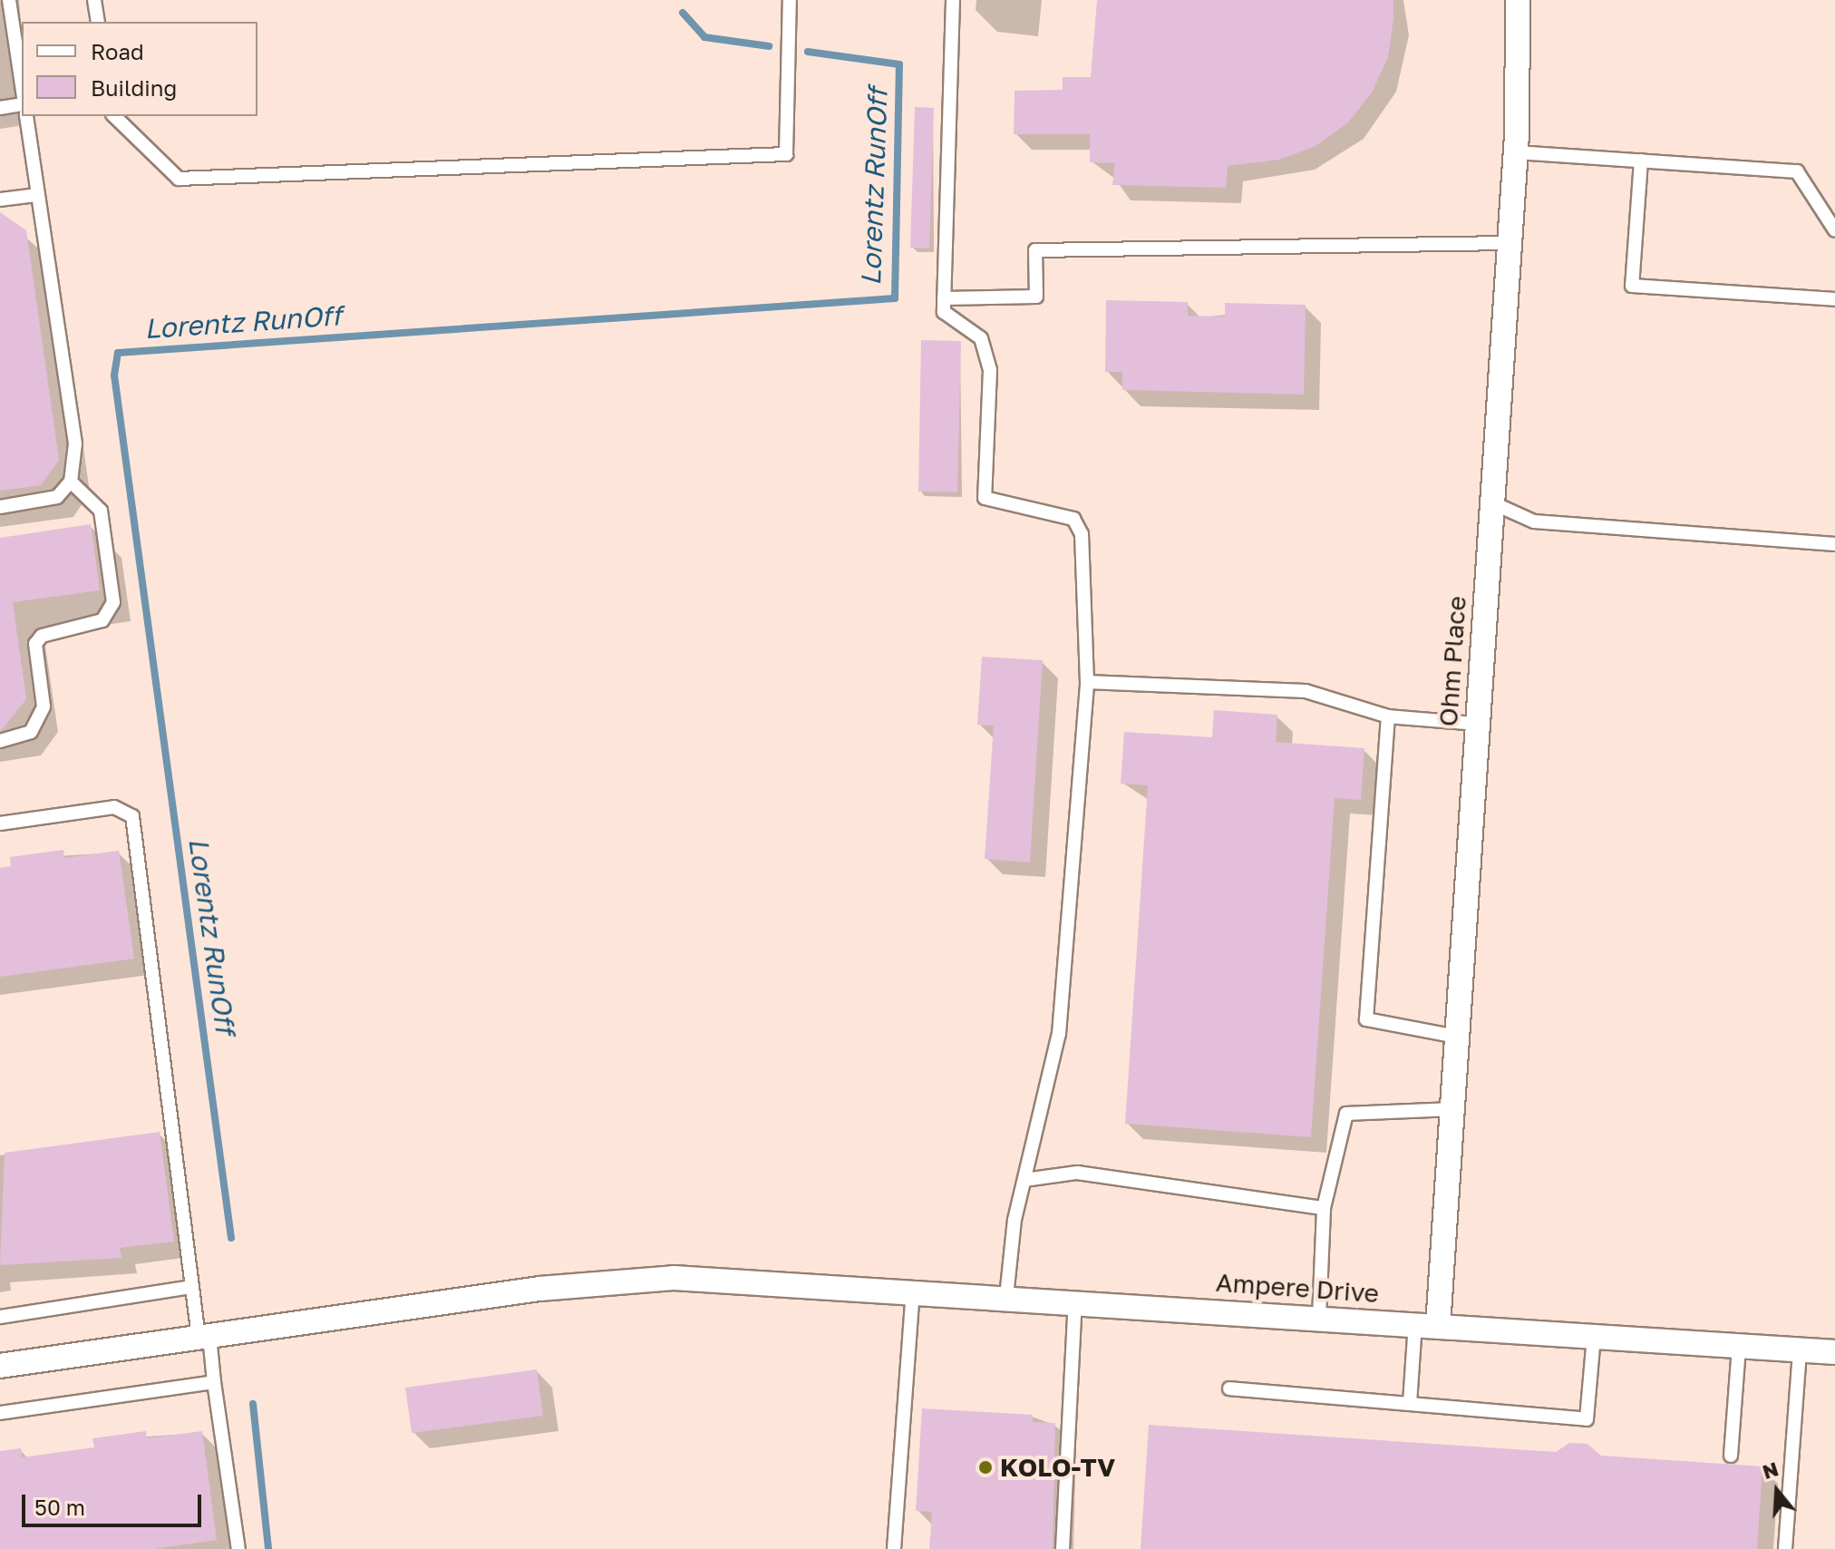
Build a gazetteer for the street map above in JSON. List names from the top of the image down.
{
  "streets": {
    "street": ["Ohm Place", "Ampere Drive"]
  },
  "crossings": [
    ["Ohm Place", "Ampere Drive"]
  ],
  "water": ["Lorentz RunOff"],
  "places": ["KOLO-TV"],
  "legend": ["Road", "Building"],
  "scale_bar": "50 m",
  "north": "top"
}
